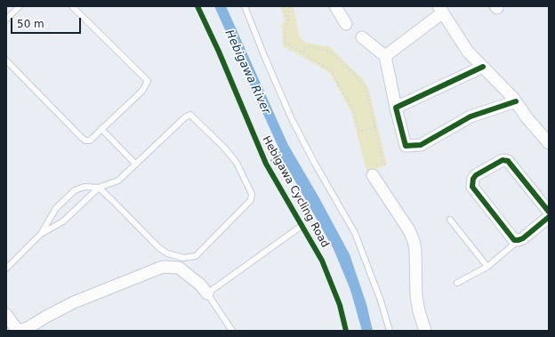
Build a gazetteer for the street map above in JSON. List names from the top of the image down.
{
  "streets": {
    "cycle path": ["Hebigawa Cycling Road"]
  },
  "water": ["Hebigawa River"],
  "scale_bar": "50 m"
}
